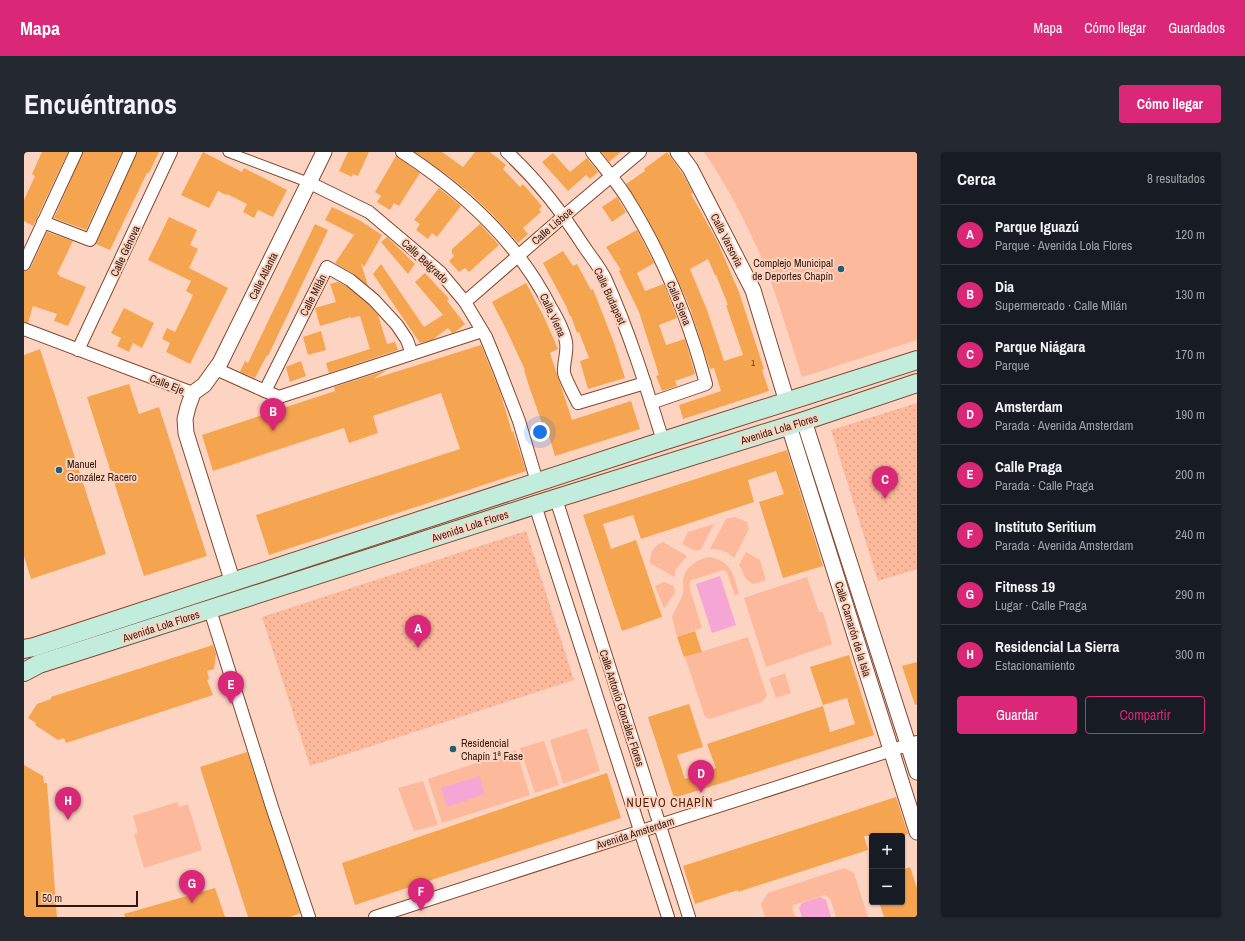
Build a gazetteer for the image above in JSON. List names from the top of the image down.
{
  "streets": {
    "main road": ["Avenida Lola Flores"],
    "street": [
      "Calle Lisboa",
      "Calle Varsovia",
      "Calle Génova",
      "Calle Belgrado",
      "Calle Atlanta",
      "Calle Milán",
      "Calle Budapest",
      "Calle Siena",
      "Calle Viena",
      "Calle Eje",
      "Calle Camarón de la Isla",
      "Calle Antonio González Flores",
      "Avenida Amsterdam"
    ]
  },
  "crossings": [
    ["Calle Lisboa", "Calle Belgrado"],
    ["Calle Lisboa", "Calle Budapest"],
    ["Calle Lisboa", "Calle Siena"],
    ["Calle Lisboa", "Calle Viena"],
    ["Calle Varsovia", "Avenida Lola Flores"],
    ["Calle Génova", "Calle Eje"],
    ["Calle Belgrado", "Calle Atlanta"],
    ["Calle Belgrado", "Avenida Lola Flores"],
    ["Calle Atlanta", "Calle Eje"],
    ["Calle Budapest", "Calle Siena"],
    ["Calle Budapest", "Calle Viena"],
    ["Calle Budapest", "Avenida Lola Flores"],
    ["Calle Eje", "Avenida Lola Flores"],
    ["Avenida Lola Flores", "Calle Camarón de la Isla"],
    ["Avenida Lola Flores", "Calle Antonio González Flores"],
    ["Calle Camarón de la Isla", "Avenida Amsterdam"],
    ["Calle Antonio González Flores", "Avenida Amsterdam"]
  ],
  "districts": ["NUEVO CHAPÍN"],
  "places": ["Complejo Municipal de Deportes Chapín", "Manuel González Racero", "Residencial Chapín 1ª Fase"],
  "house_numbers": ["1"],
  "scale_bar": "50 m",
  "page": {
    "header": "Mapa",
    "nav": ["Mapa", "Cómo llegar", "Guardados"],
    "title": "Encuéntranos",
    "buttons": [
      "Cómo llegar",
      ["Guardar", "Compartir"]
    ],
    "heading": ["Cerca", "8 resultados"],
    "list": [
      {
        "mark": "A",
        "name": "Parque Iguazú",
        "note": "Parque · Avenida Lola Flores",
        "value": "120 m"
      },
      {
        "mark": "B",
        "name": "Dia",
        "note": "Supermercado · Calle Milán",
        "value": "130 m"
      },
      {
        "mark": "C",
        "name": "Parque Niágara",
        "note": "Parque",
        "value": "170 m"
      },
      {
        "mark": "D",
        "name": "Amsterdam",
        "note": "Parada · Avenida Amsterdam",
        "value": "190 m"
      },
      {
        "mark": "E",
        "name": "Calle Praga",
        "note": "Parada · Calle Praga",
        "value": "200 m"
      },
      {
        "mark": "F",
        "name": "Instituto Seritium",
        "note": "Parada · Avenida Amsterdam",
        "value": "240 m"
      },
      {
        "mark": "G",
        "name": "Fitness 19",
        "note": "Lugar · Calle Praga",
        "value": "290 m"
      },
      {
        "mark": "H",
        "name": "Residencial La Sierra",
        "note": "Estacionamiento",
        "value": "300 m"
      }
    ],
    "pins": [
      "B",
      "C",
      "A",
      "E",
      "D",
      "H",
      "G",
      "F"
    ],
    "map_buttons": ["+", "−"],
    "scale": "50 m"
  }
}
